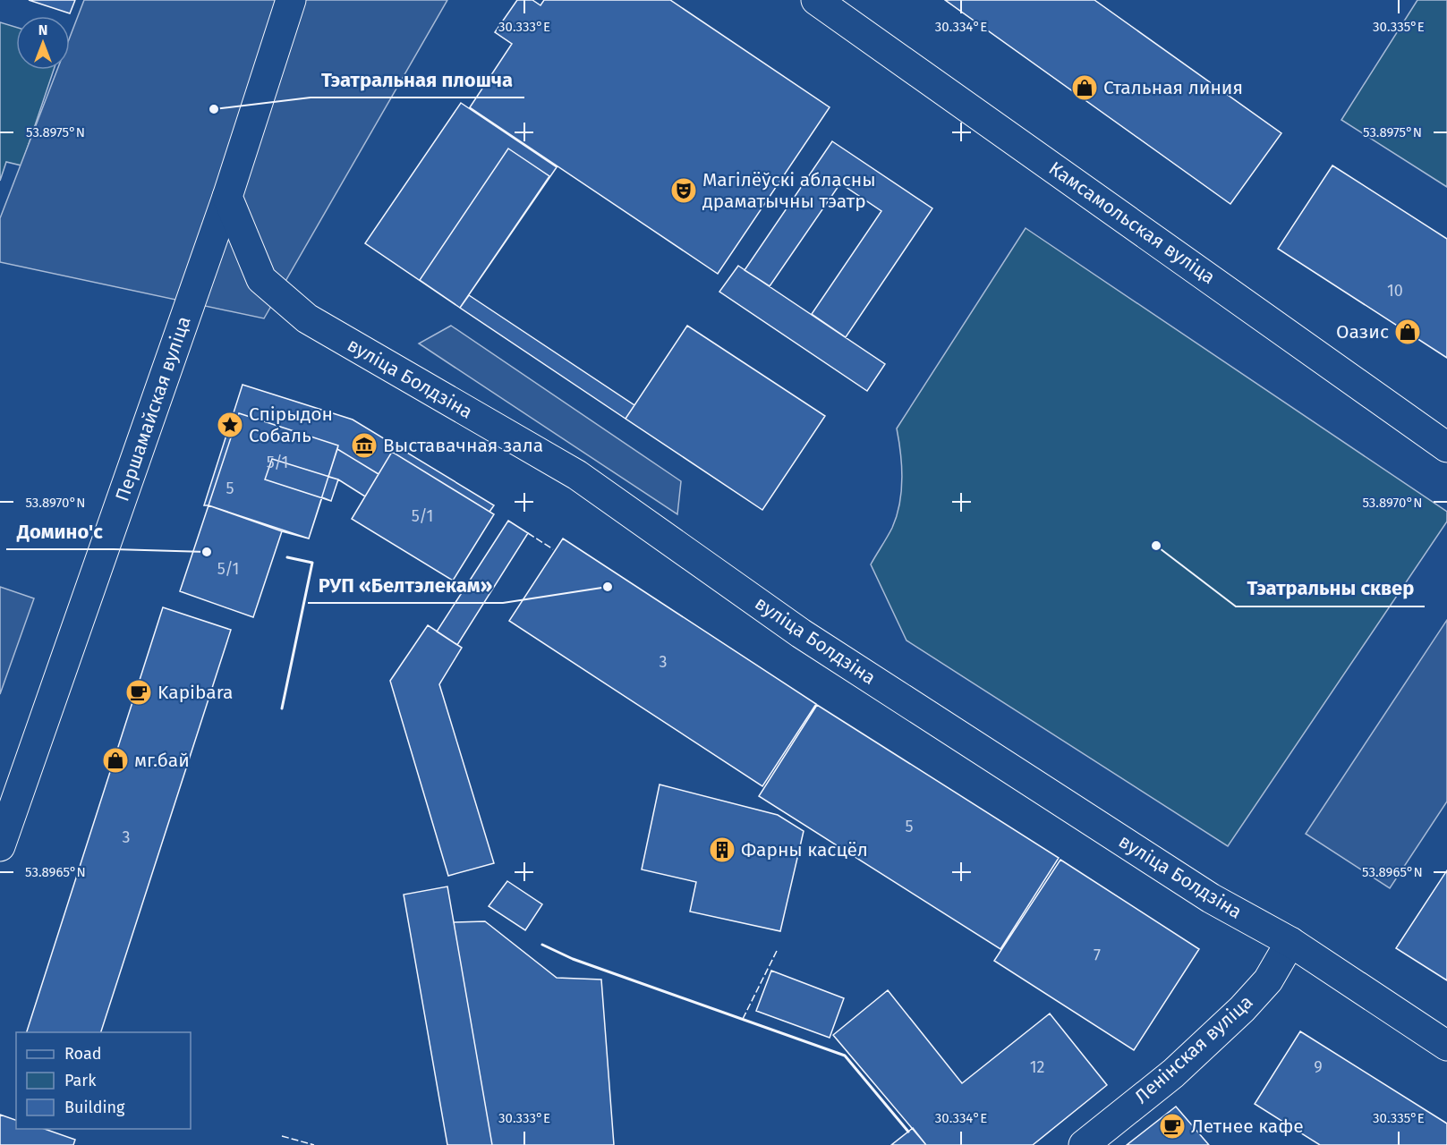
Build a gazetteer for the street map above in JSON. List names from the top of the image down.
{
  "streets": {
    "main road": [
      "Камсамольская вуліца",
      "вуліца Болдзіна",
      "Першамайская вуліца",
      "Ленінская вуліца"
    ]
  },
  "crossings": [
    ["вуліца Болдзіна", "Першамайская вуліца"],
    ["вуліца Болдзіна", "Ленінская вуліца"]
  ],
  "places": {
    "shop": ["Стальная линия", "Оазис", "мг.бай"],
    "other": [
      "Тэатральная плошча",
      "Тэатральны сквер",
      "Домино'c",
      "РУП «Белтэлекам»"
    ],
    "theatre": ["Магілёўскі абласны драматычны тэатр"],
    "place": ["Спірыдон Собаль"],
    "museum": ["Выставачная зала"],
    "cafe": ["Kapibara", "Летнее кафе"],
    "building": ["Фарны касцёл"]
  },
  "house_numbers": [
    "10",
    "5/1",
    "5",
    "5/1",
    "5/1",
    "3",
    "5",
    "3",
    "7",
    "12",
    "9"
  ],
  "legend": ["Road", "Park", "Building"],
  "north": "top",
  "coordinates": [
    "30.333°E",
    "30.334°E",
    "30.335°E",
    "53.8975°N",
    "53.8970°N",
    "53.8965°N"
  ]
}
